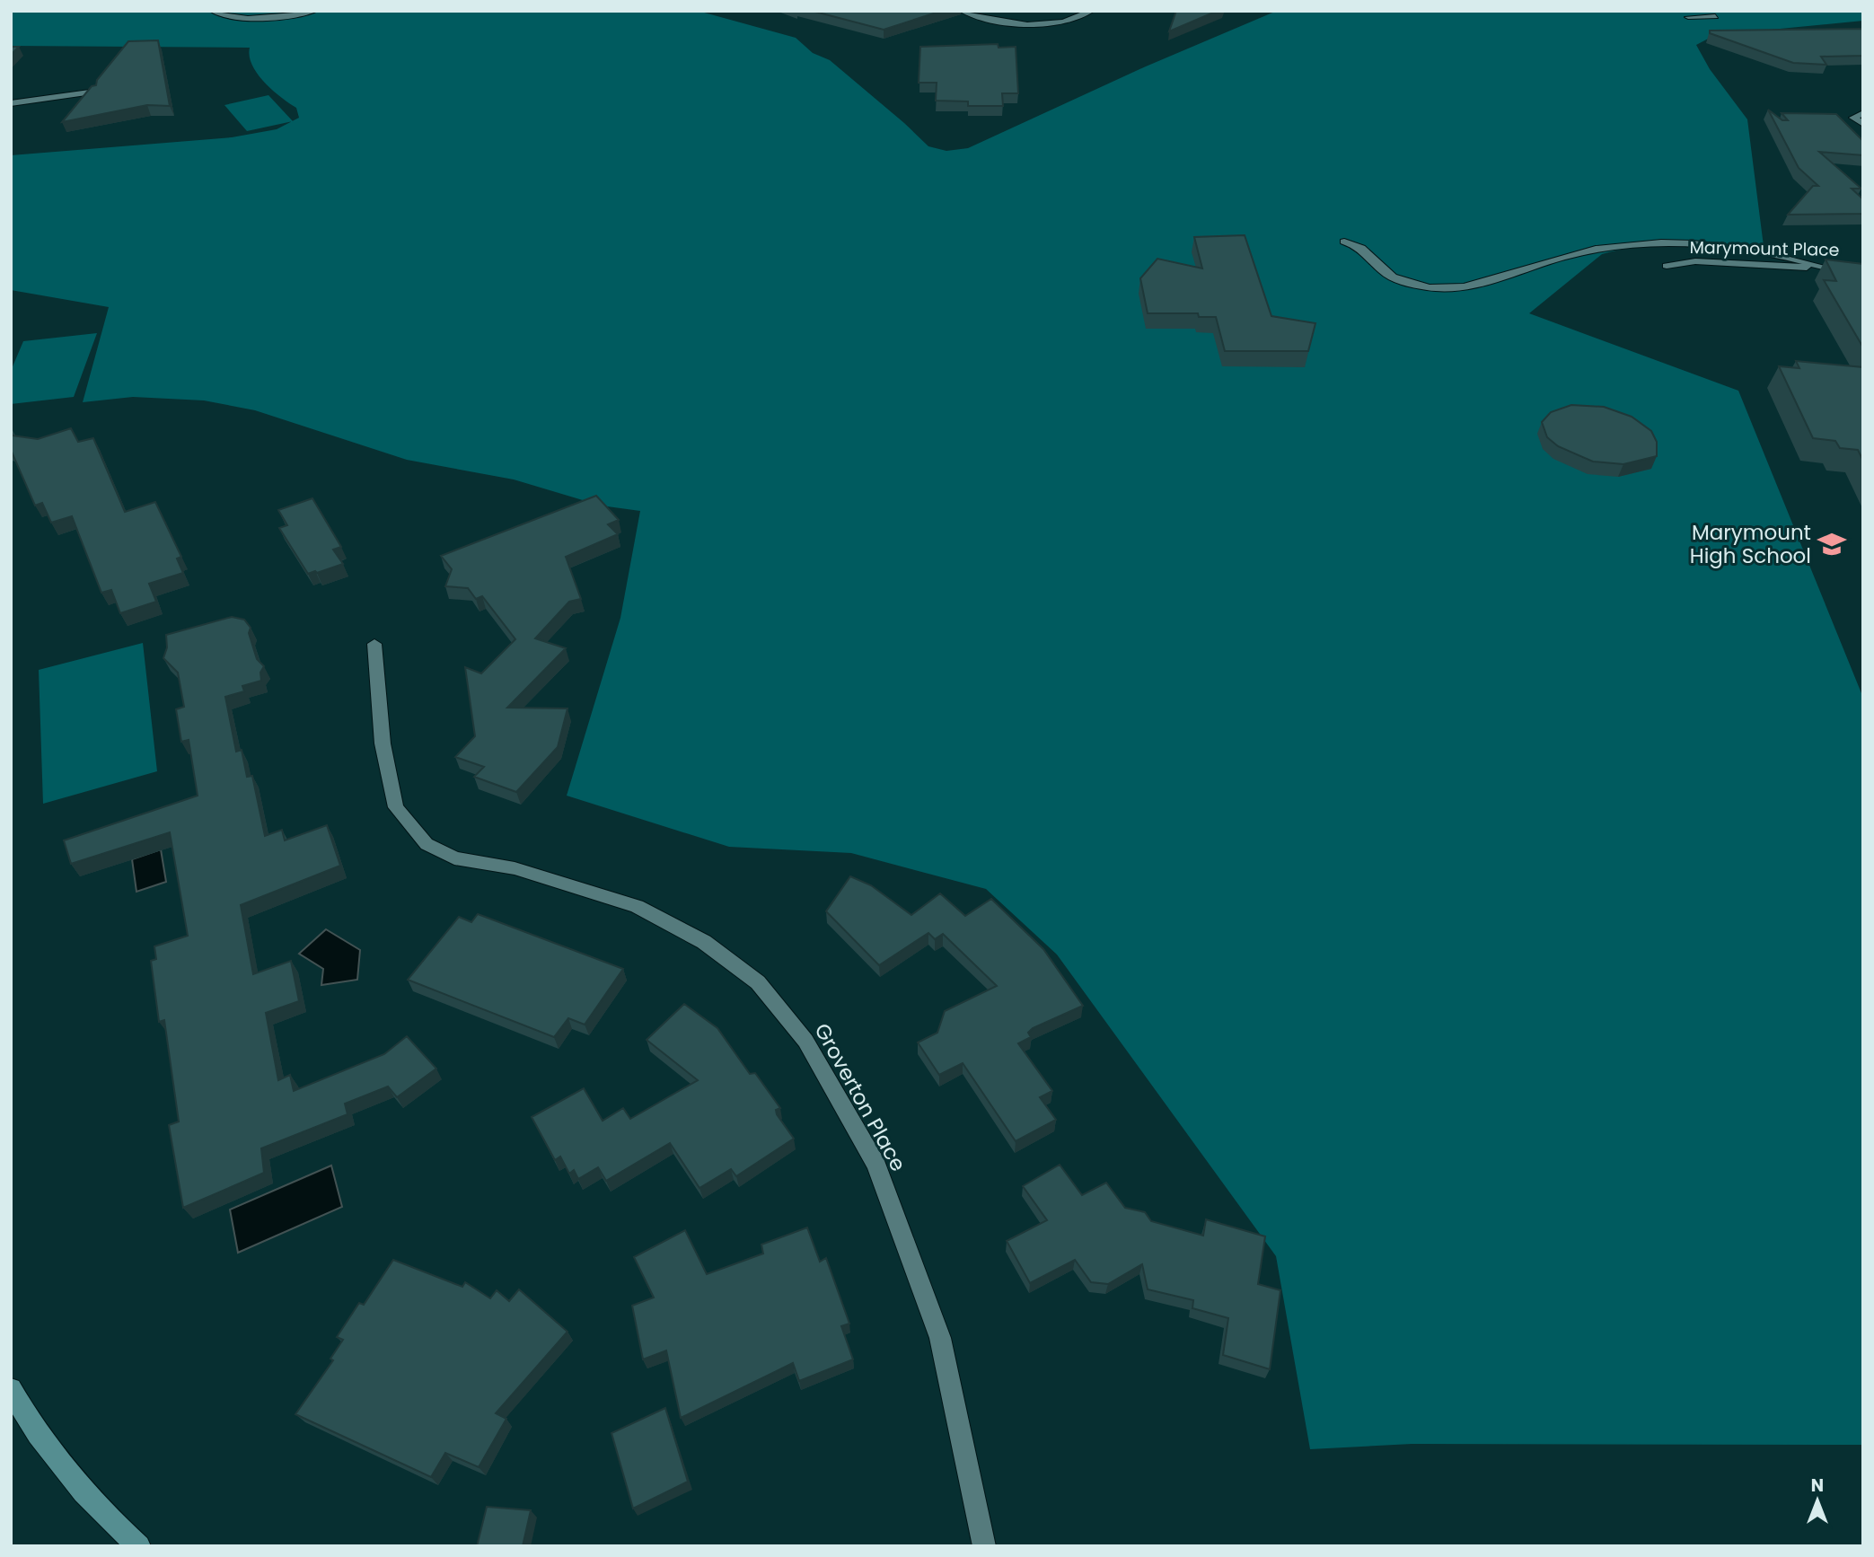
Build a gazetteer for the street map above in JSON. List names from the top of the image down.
{
  "streets": {
    "street": ["Marymount Place", "Groverton Place"]
  },
  "places": {
    "school or university": ["Marymount High School"]
  },
  "north": "top"
}
